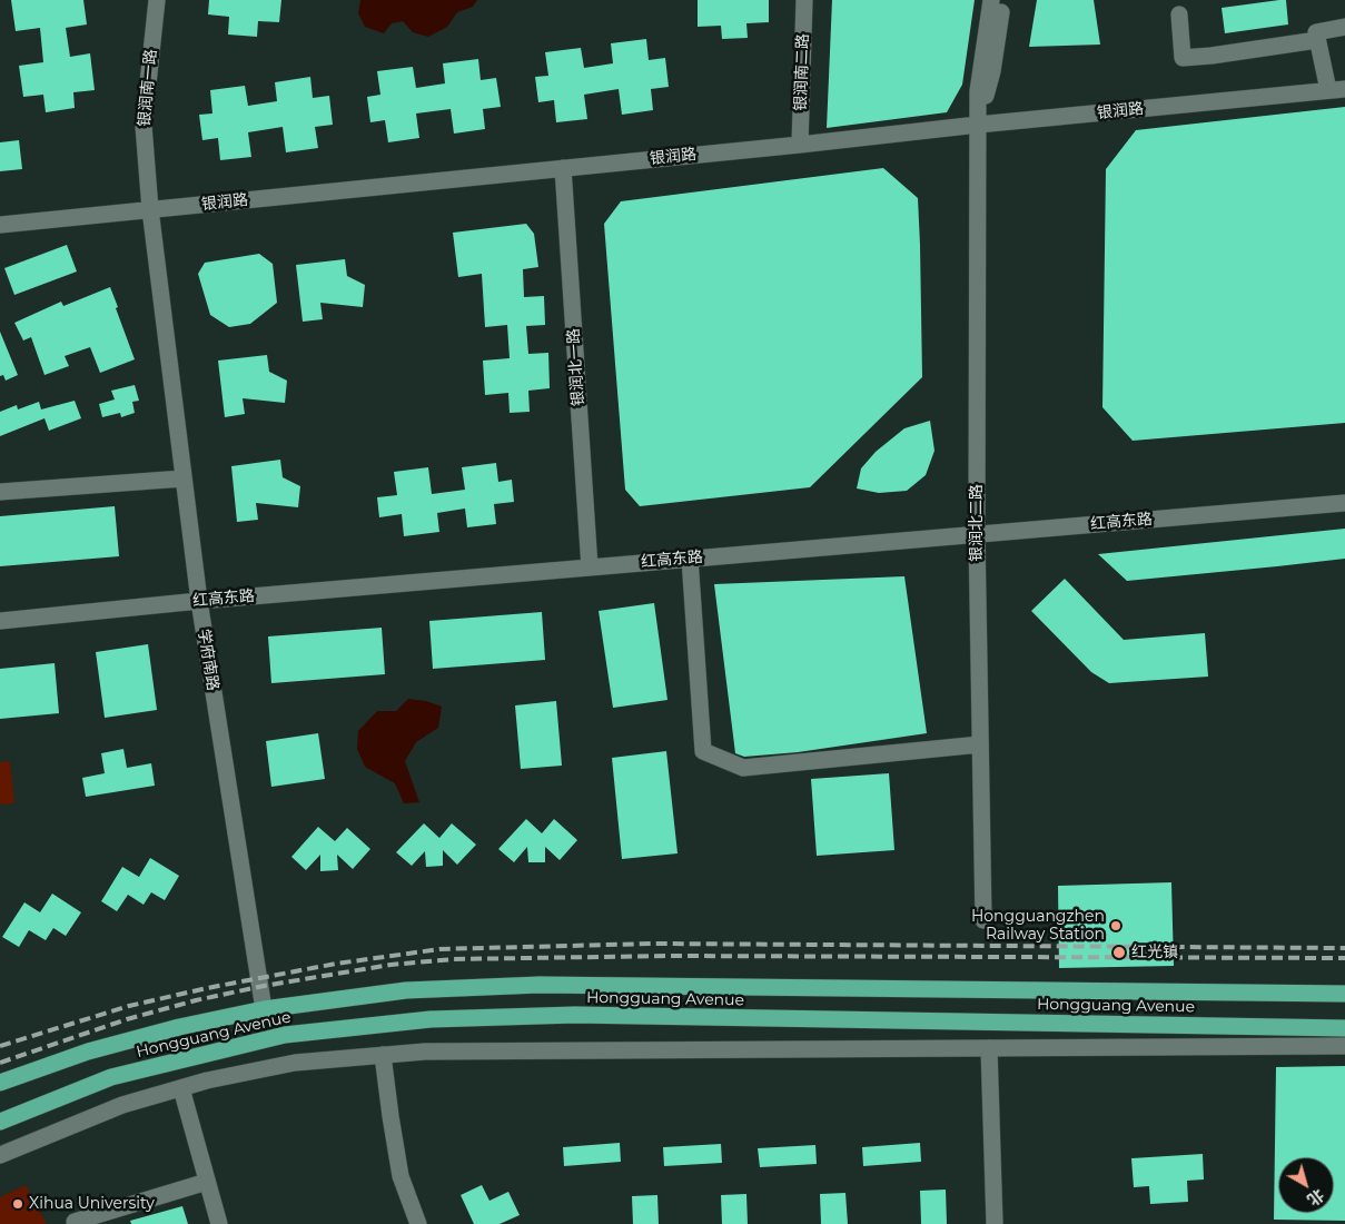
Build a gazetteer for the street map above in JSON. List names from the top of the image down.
{
  "streets": {
    "highway": ["Hongguang Avenue"],
    "street": [
      "银润南二路",
      "银润南一路",
      "银润路",
      "银润北一路",
      "红高东路",
      "银润北二路",
      "学府南路"
    ]
  },
  "crossings": [
    ["银润南二路", "银润路"],
    ["银润南一路", "银润路"],
    ["银润南一路", "学府南路"],
    ["银润路", "银润北一路"],
    ["银润路", "银润北二路"],
    ["银润路", "学府南路"],
    ["银润北一路", "红高东路"],
    ["红高东路", "银润北二路"],
    ["红高东路", "学府南路"],
    ["学府南路", "Hongguang Avenue"]
  ],
  "places": ["Hongguangzhen Railway Station", "红光镇", "Xihua University"],
  "north": "bottom right"
}
